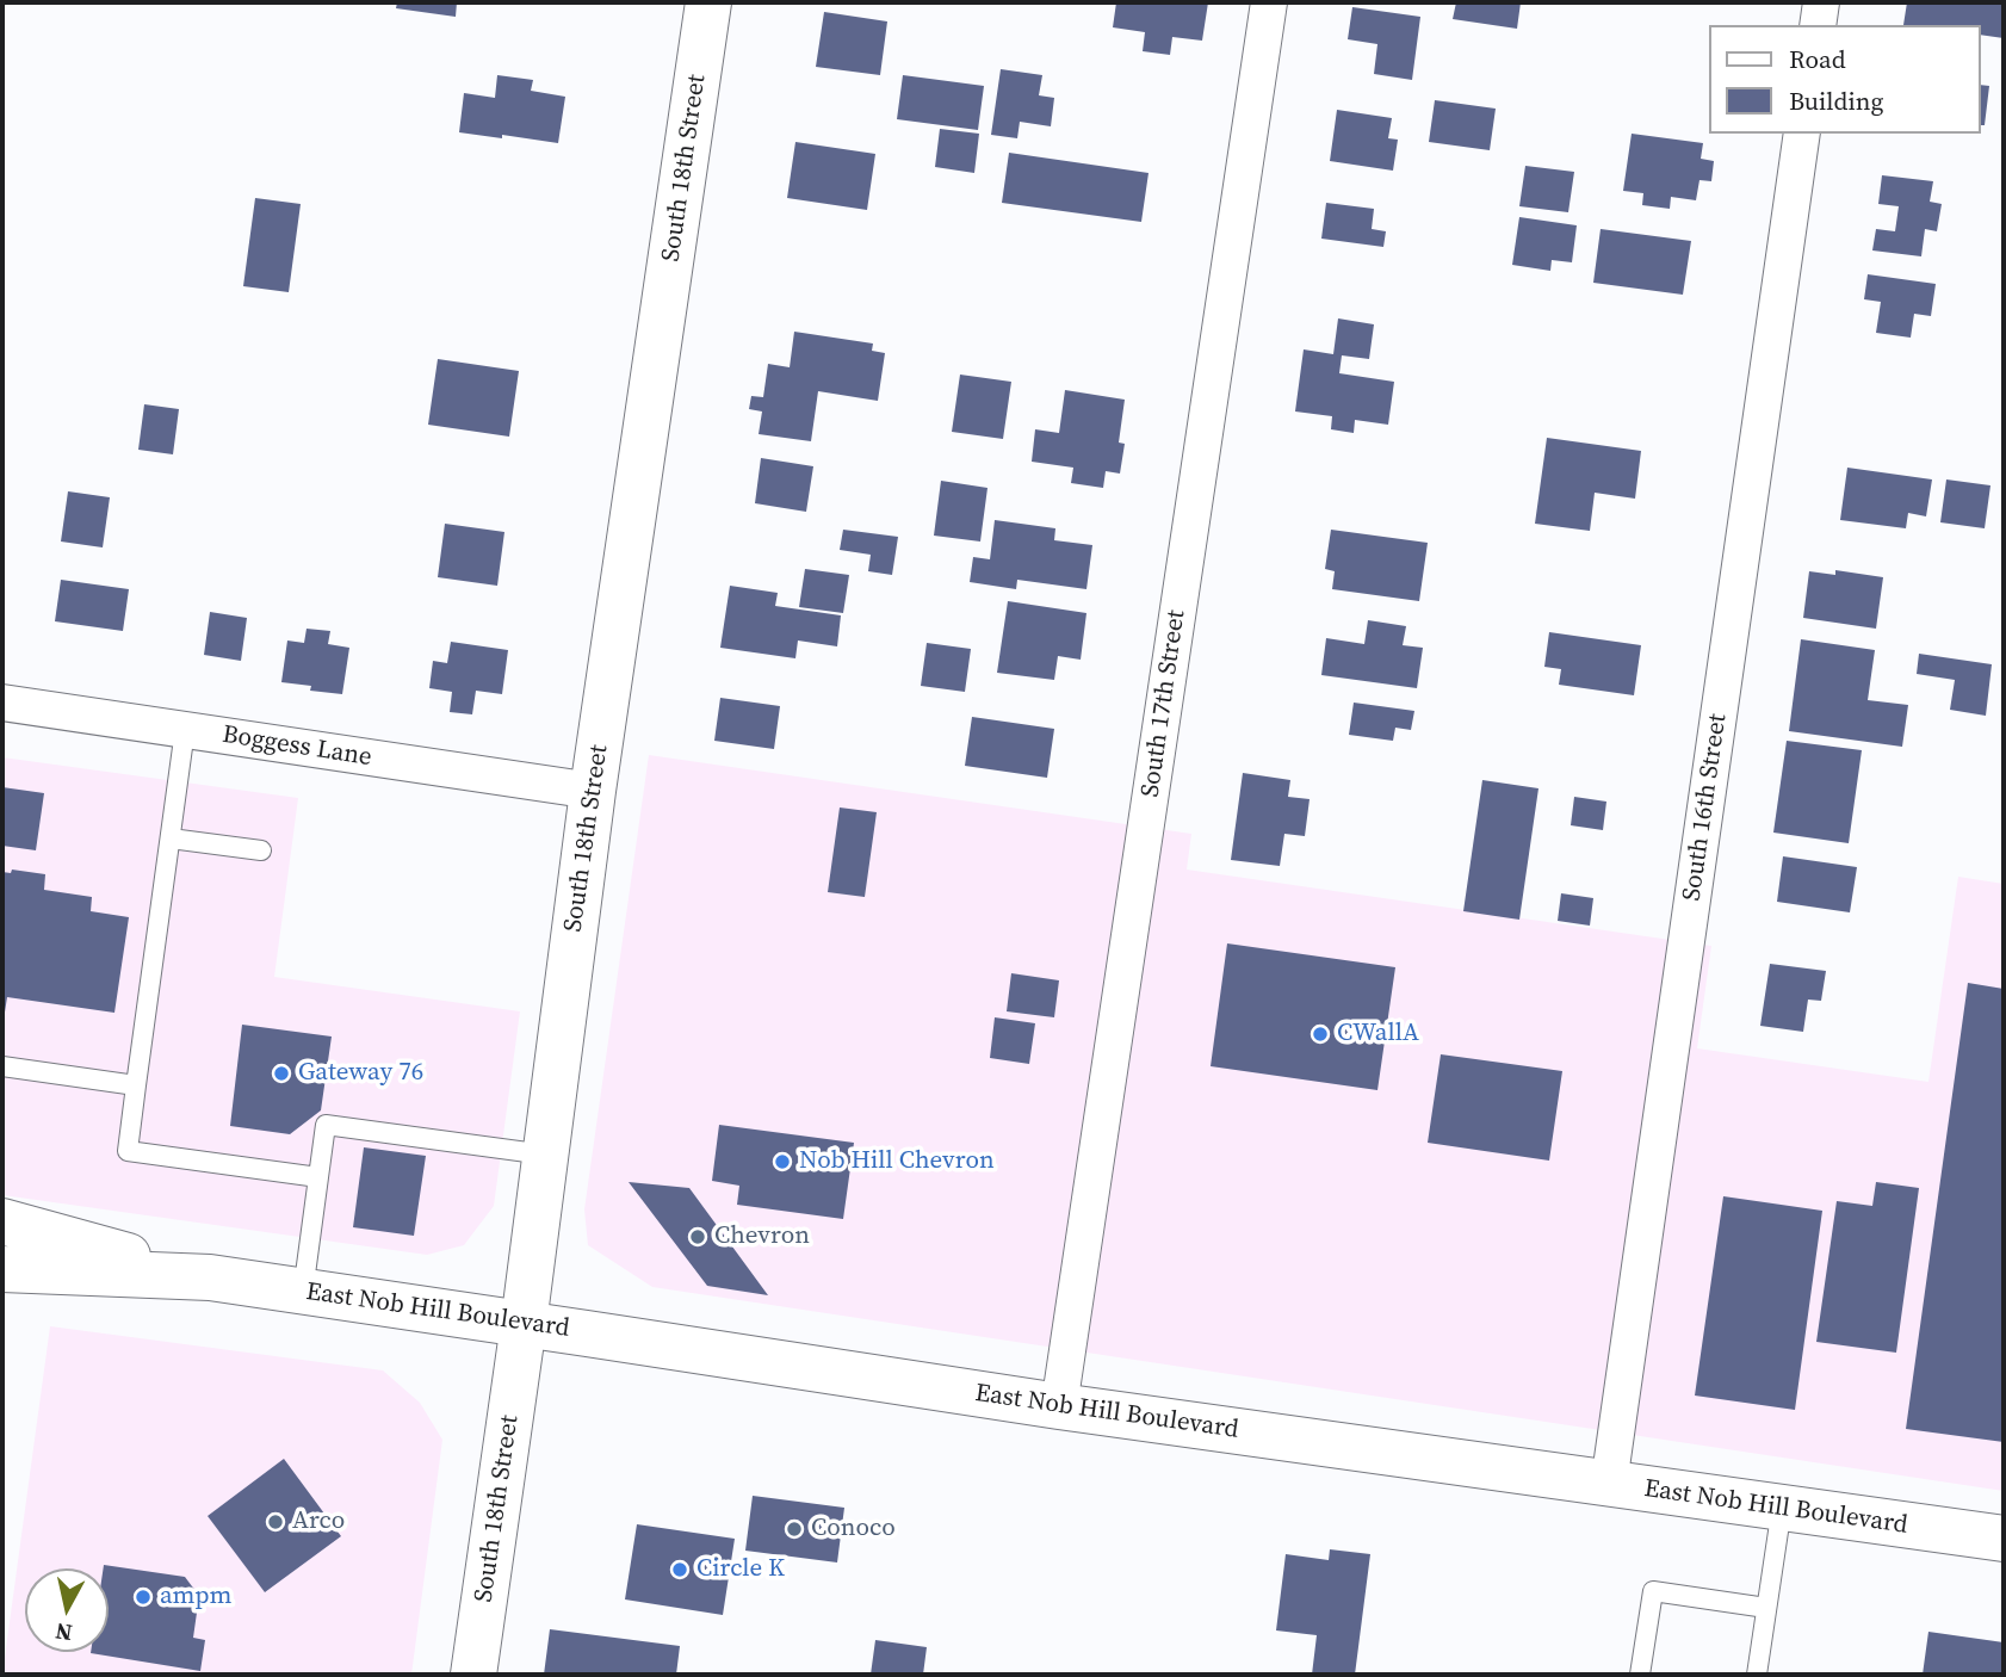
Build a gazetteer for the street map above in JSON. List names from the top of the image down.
{
  "streets": {
    "main road": ["South 18th Street", "East Nob Hill Boulevard"],
    "street": ["South 17th Street", "Boggess Lane", "South 16th Street"]
  },
  "crossings": [
    ["South 18th Street", "Boggess Lane"],
    ["South 18th Street", "East Nob Hill Boulevard"],
    ["South 17th Street", "East Nob Hill Boulevard"],
    ["South 16th Street", "East Nob Hill Boulevard"]
  ],
  "places": [
    "CWallA",
    "Gateway 76",
    "Nob Hill Chevron",
    "Chevron",
    "Arco",
    "Conoco",
    "Circle K",
    "ampm"
  ],
  "legend": ["Road", "Building"],
  "north": "bottom"
}
